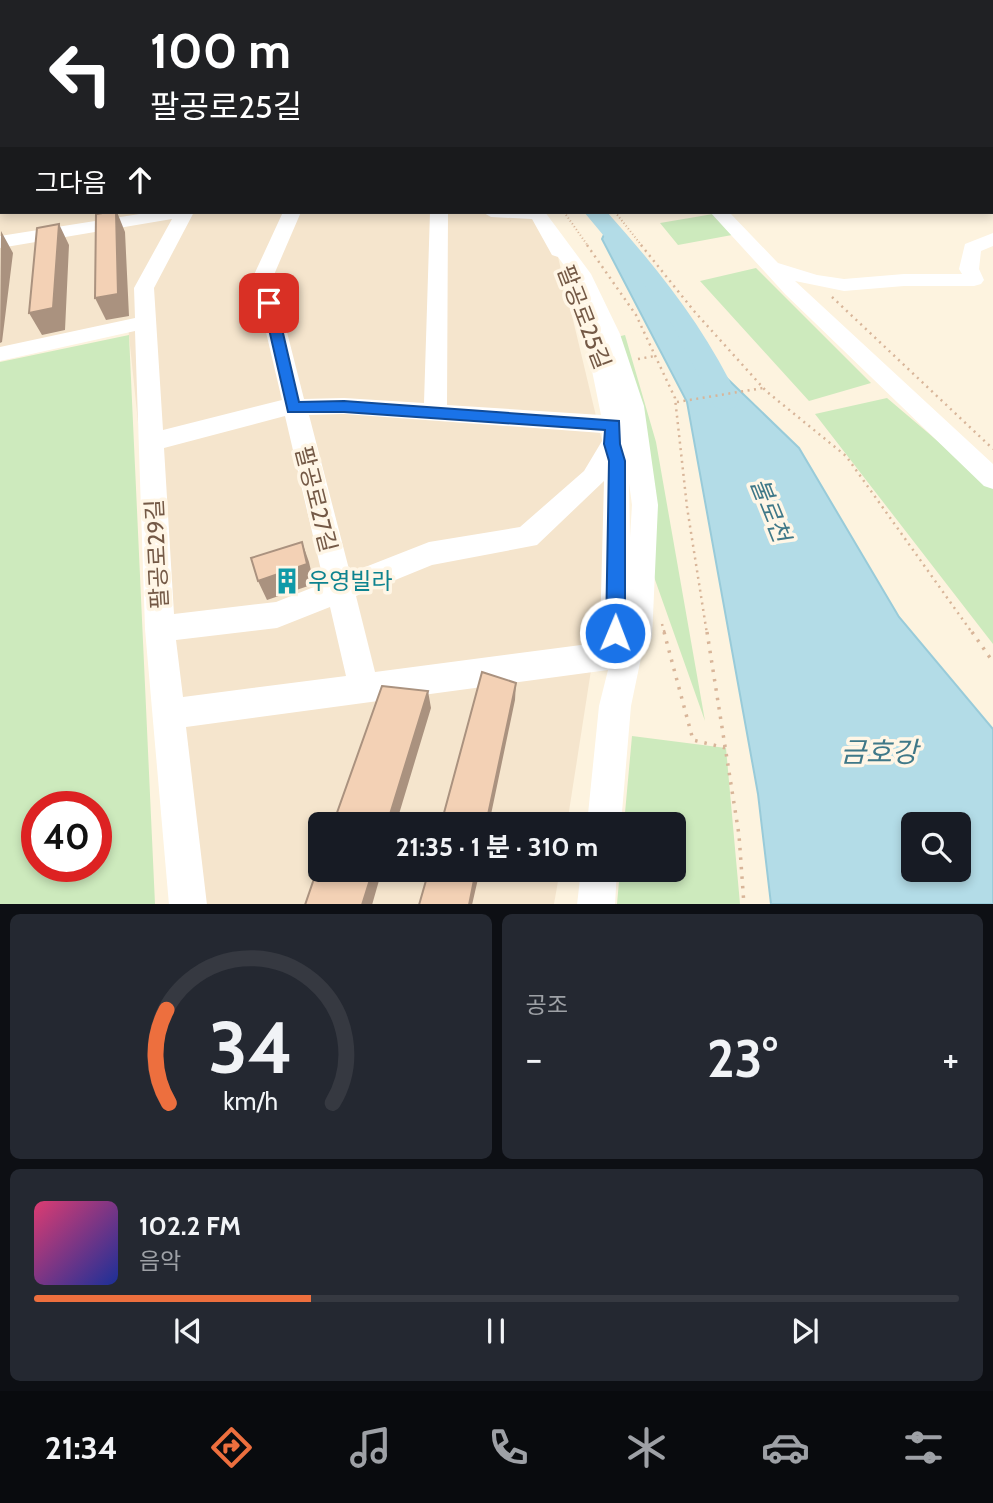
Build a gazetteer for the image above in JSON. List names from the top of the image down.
{
  "streets": {
    "street": ["팔공로25길", "팔공로27길", "팔공로29길"]
  },
  "water": ["불로천", "금호강"],
  "places": {
    "building": ["우영빌라"]
  },
  "page": {
    "turn": ["100 m", "팔공로25길"],
    "then": "그다음",
    "limit": "40",
    "trip": "21:35 · 1 분 · 310 m",
    "tile": "공조",
    "heat": ["−", "23°", "+"],
    "song": ["102.2 FM", "음악"],
    "tabs": "21:34",
    "gauge": ["34", "km/h"]
  }
}
